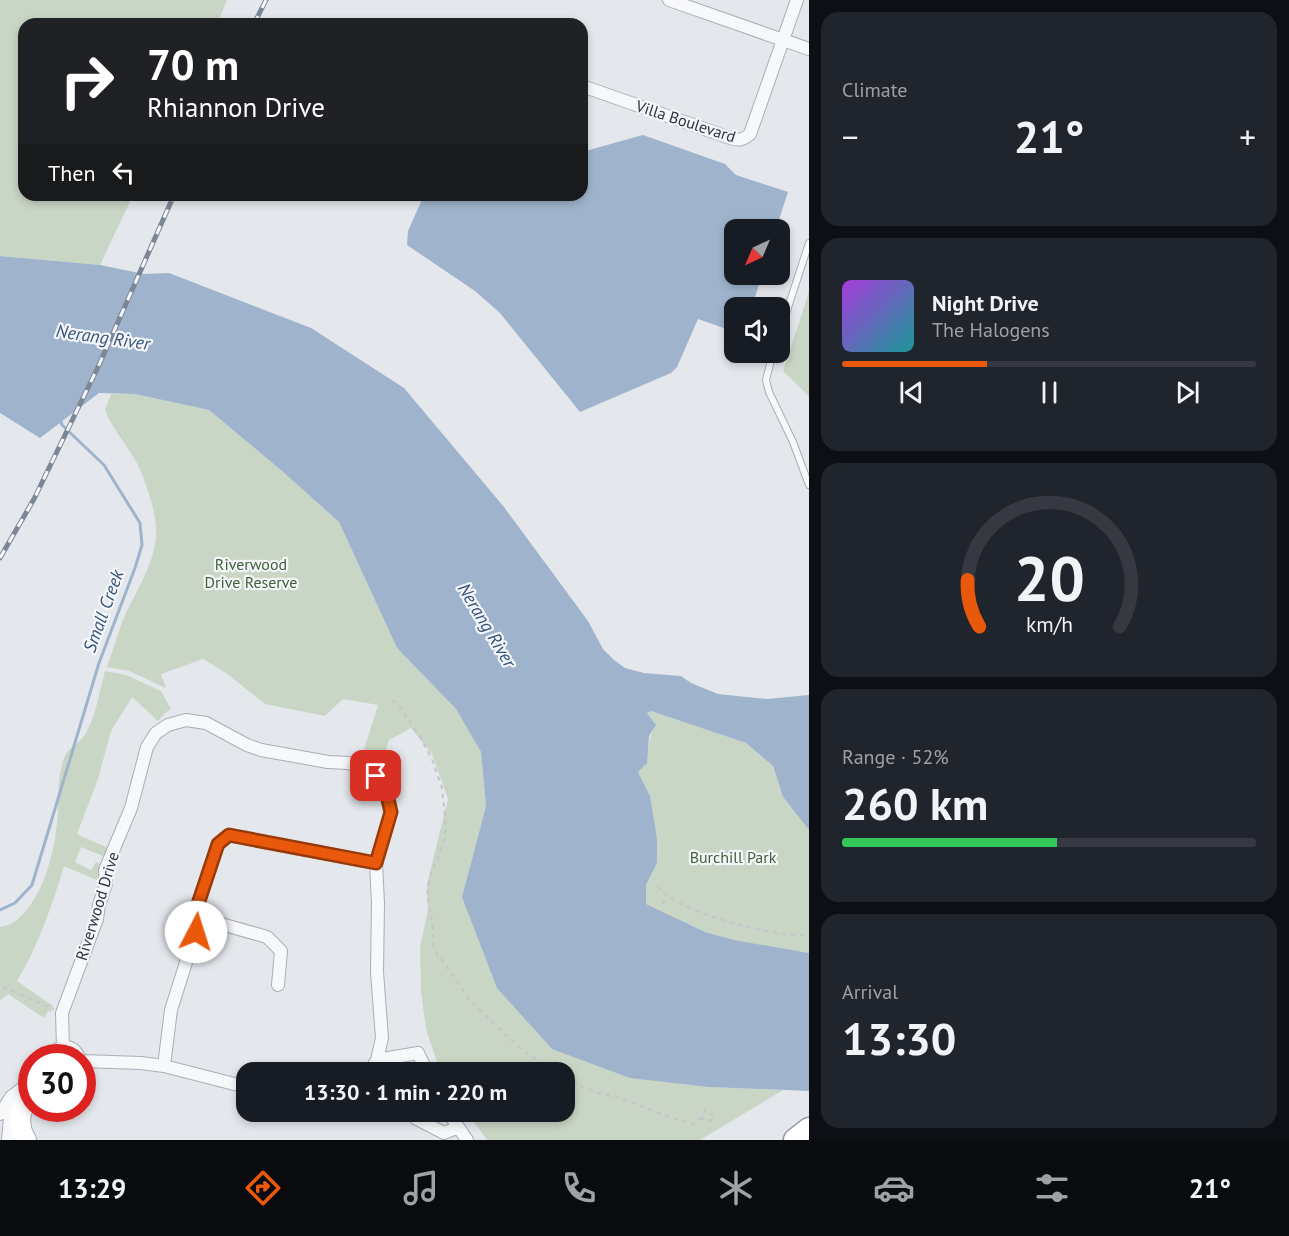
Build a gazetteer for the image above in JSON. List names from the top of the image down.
{
  "streets": {
    "street": ["Villa Boulevard", "Riverwood Drive"]
  },
  "water": ["Nerang River", "Small Creek"],
  "parks": ["Riverwood Drive Reserve", "Burchill Park"],
  "north": "bottom left",
  "page": {
    "tile": [
      "Climate",
      ["Range · 52%", "260 km"],
      ["Arrival", "13:30"]
    ],
    "turn": ["70 m", "Rhiannon Drive"],
    "heat": ["−", "21°", "+"],
    "then": "Then",
    "song": ["Night Drive", "The Halogens"],
    "limit": "30",
    "trip": "13:30 · 1 min · 220 m",
    "tabs": ["13:29", "21°"],
    "gauge": ["20", "km/h"]
  }
}
